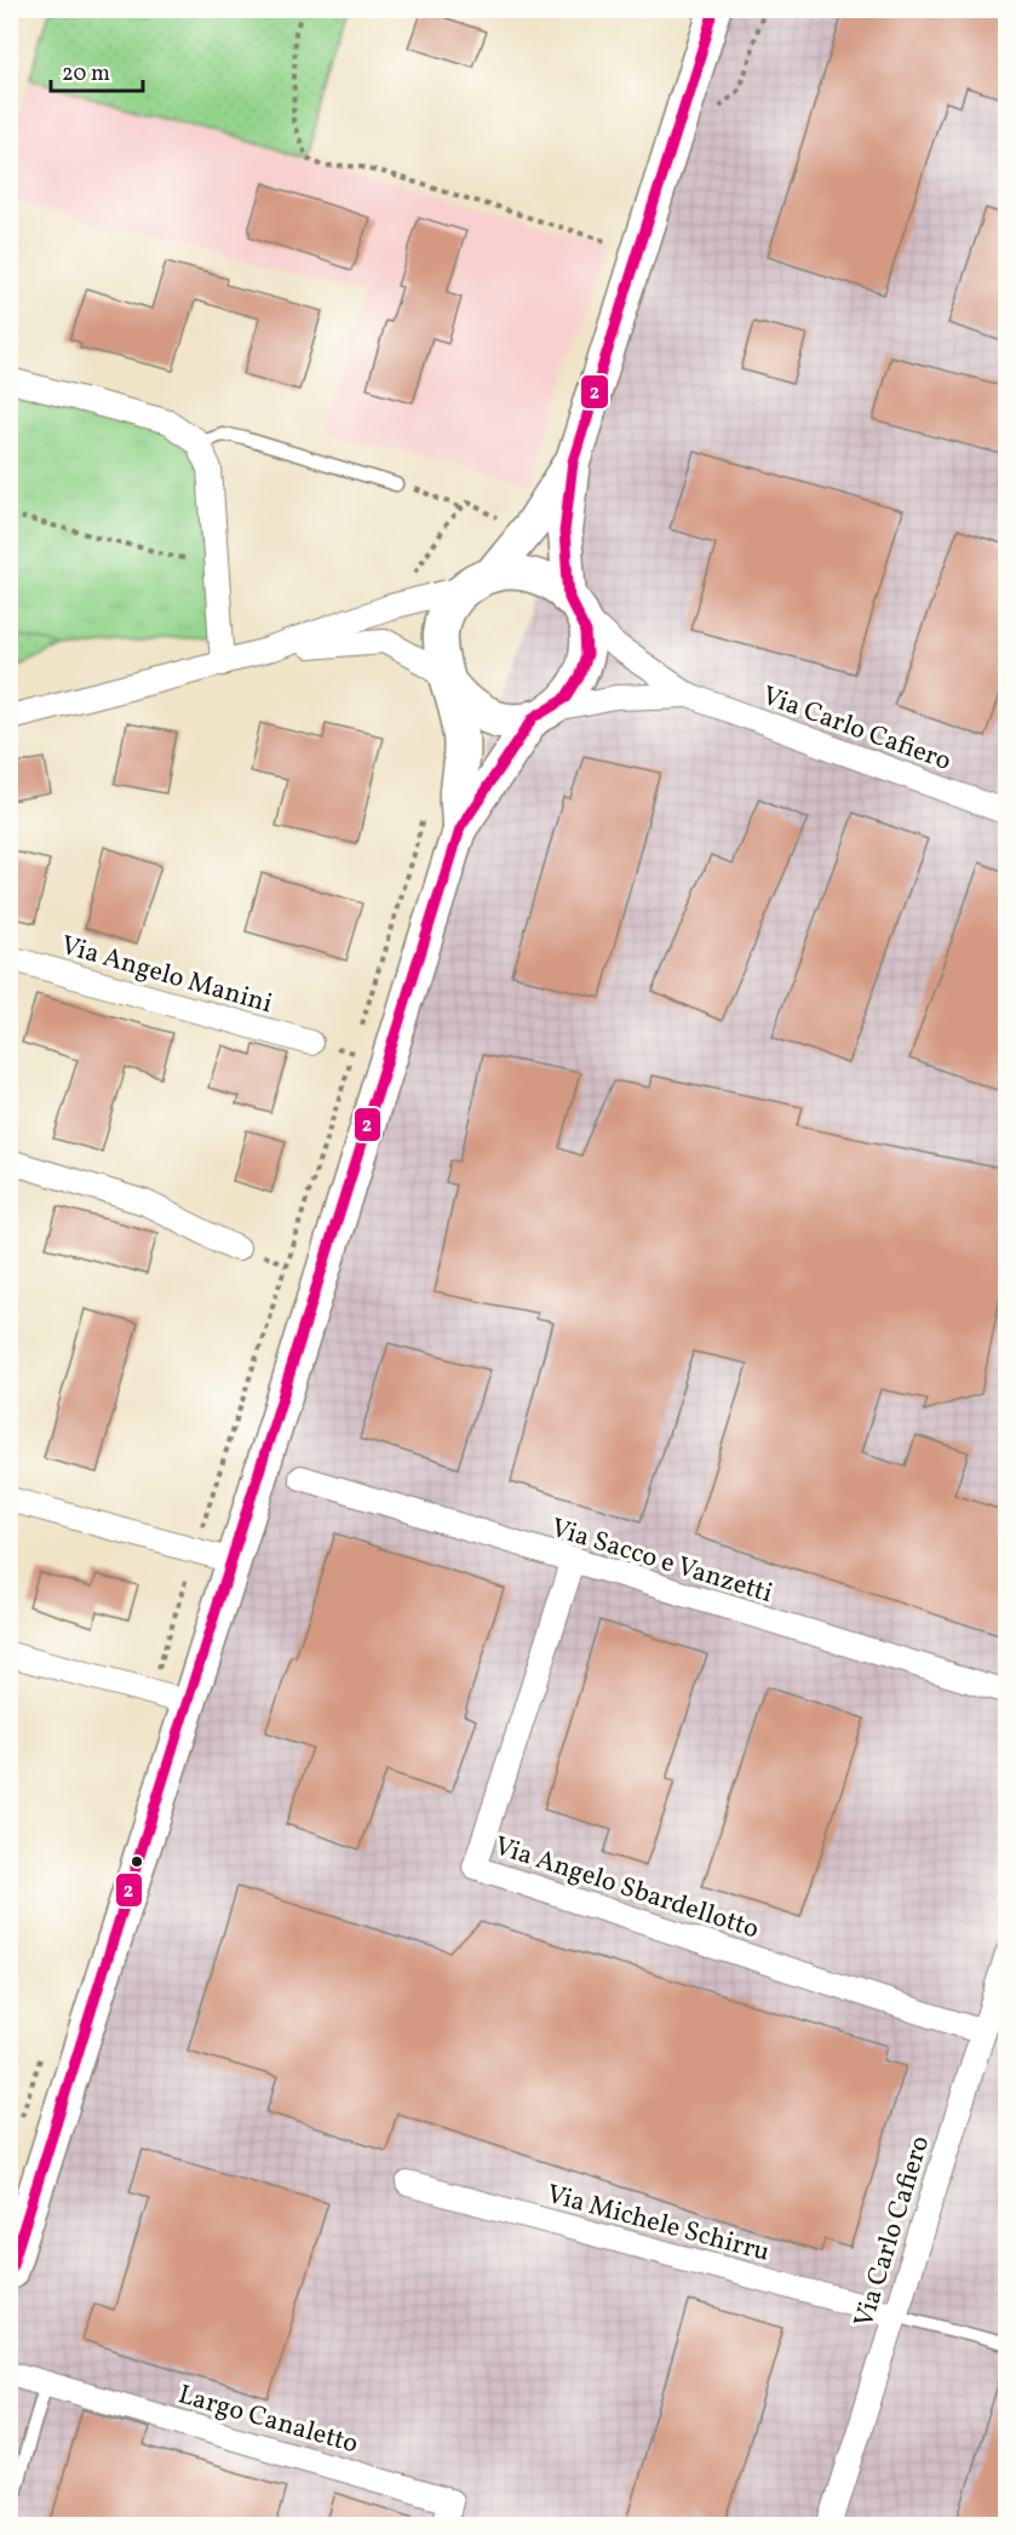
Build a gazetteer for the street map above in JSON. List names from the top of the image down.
{
  "streets": {
    "street": [
      "Via Carlo Cafiero",
      "Via Angelo Manini",
      "Via Sacco e Vanzetti",
      "Via Angelo Sbardellotto",
      "Via Michele Schirru",
      "Largo Canaletto"
    ]
  },
  "crossings": [
    ["Via Carlo Cafiero", "Via Angelo Sbardellotto"],
    ["Via Carlo Cafiero", "Via Michele Schirru"],
    ["Via Sacco e Vanzetti", "Via Angelo Sbardellotto"]
  ],
  "lines": ["transit line 2"],
  "scale_bar": "20 m"
}
